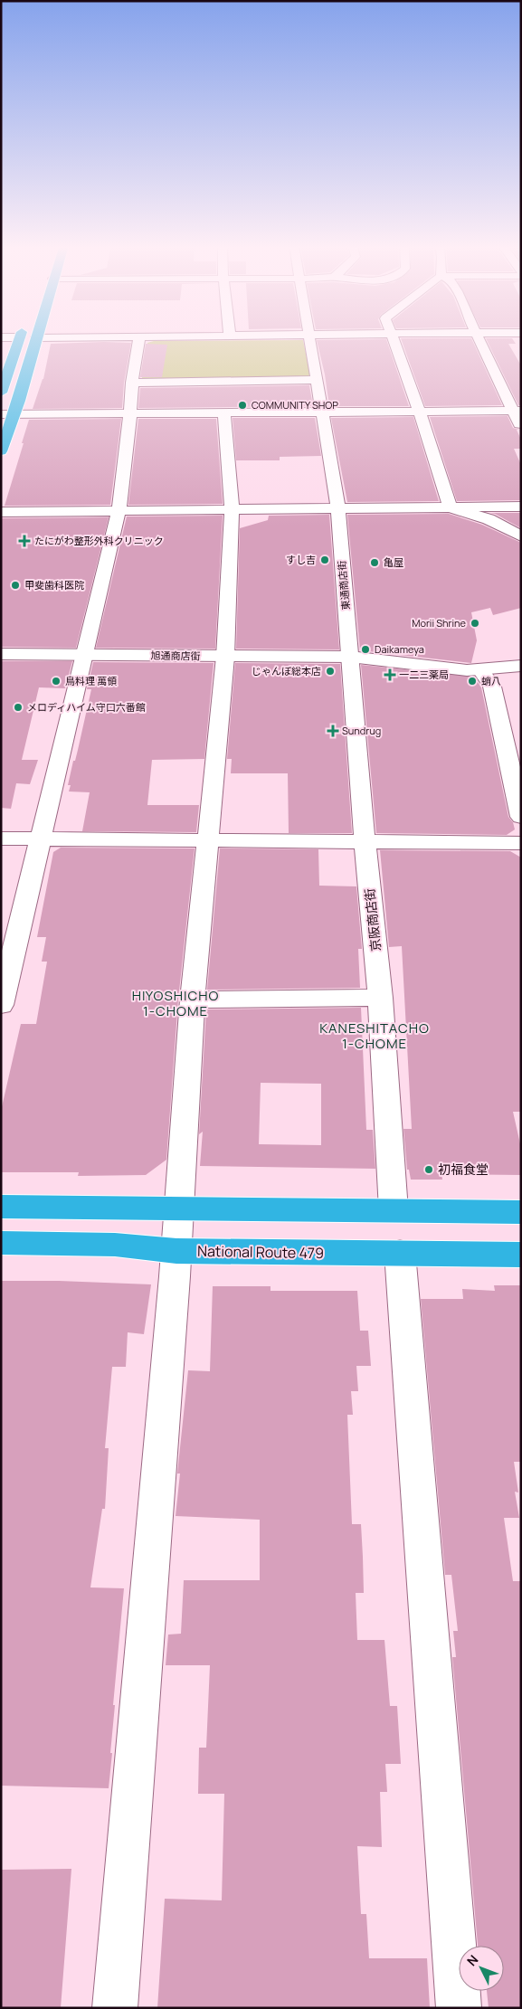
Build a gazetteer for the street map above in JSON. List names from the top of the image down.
{
  "streets": {
    "highway": ["National Route 479"],
    "street": ["東通商店街", "旭通商店街", "京阪商店街"]
  },
  "crossings": [
    ["東通商店街", "旭通商店街"],
    ["東通商店街", "京阪商店街"],
    ["旭通商店街", "京阪商店街"]
  ],
  "districts": ["HIYOSHICHO 1-CHOME", "KANESHITACHO 1-CHOME"],
  "places": {
    "other": [
      "COMMUNITY SHOP",
      "すし吉",
      "亀屋",
      "甲斐歯科医院",
      "Morii Shrine",
      "Daikameya",
      "じゃんぼ総本店",
      "鳥料理 萬領",
      "蛸八",
      "メロディハイム守口六番館",
      "初福食堂"
    ],
    "health": ["たにがわ整形外科クリニック", "一二三薬局", "Sundrug"]
  },
  "north": "top left"
}
